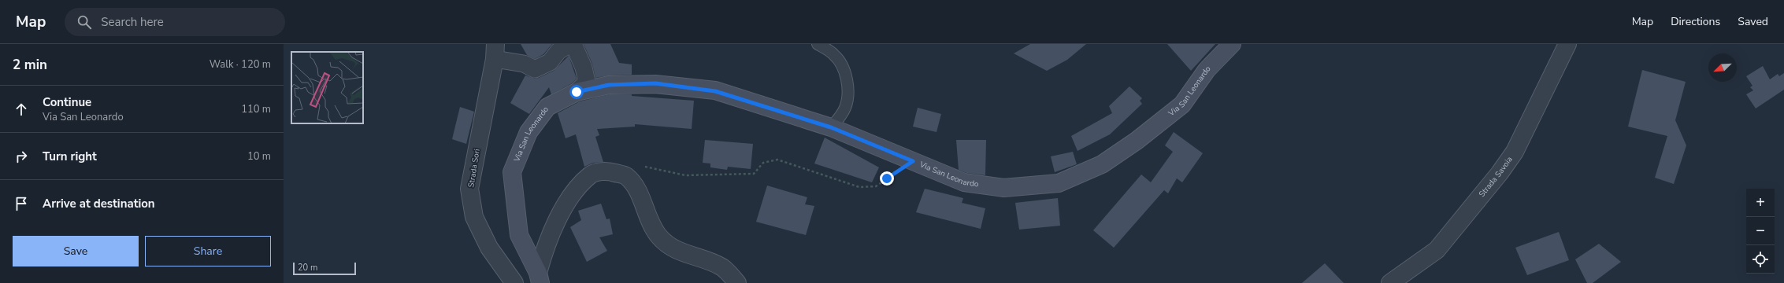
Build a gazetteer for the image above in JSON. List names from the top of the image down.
{
  "streets": {
    "main road": ["Via San Leonardo"],
    "street": ["Strada Sori", "Strada Savoia"]
  },
  "scale_bar": "20 m",
  "north": "bottom left",
  "page": {
    "header": "Map",
    "search": "Search here",
    "nav": ["Map", "Directions", "Saved"],
    "heading": ["2 min", "Walk · 120 m"],
    "list": [
      ["Continue", "Via San Leonardo", "110 m"],
      ["Turn right", "10 m"],
      "Arrive at destination"
    ],
    "map_buttons": ["+", "−"],
    "buttons": ["Save", "Share"],
    "scale": "20 m"
  }
}
